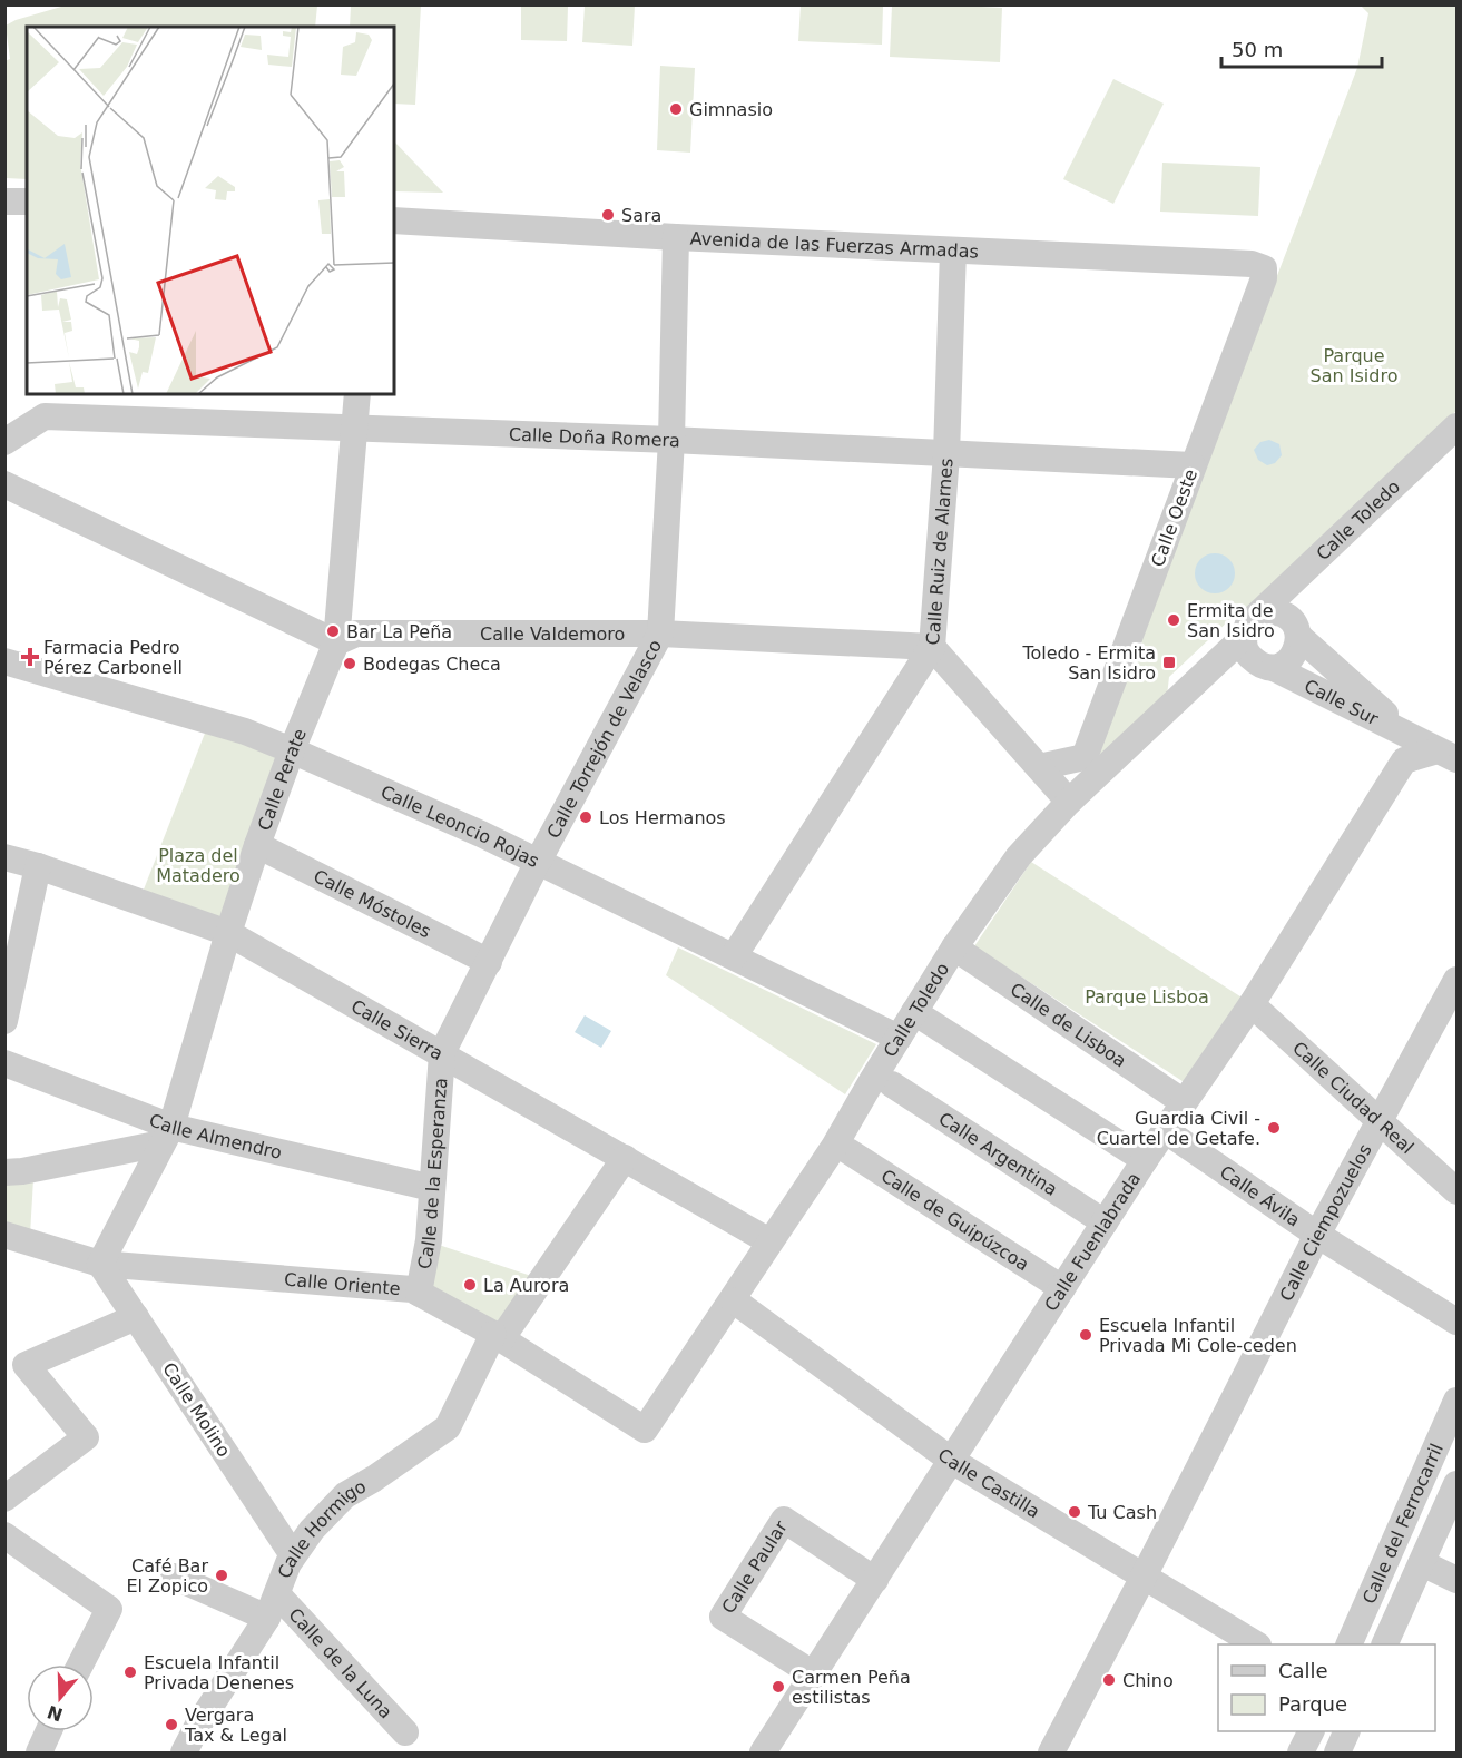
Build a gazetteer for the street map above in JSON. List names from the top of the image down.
{
  "streets": {
    "street": [
      "Avenida de las Fuerzas Armadas",
      "Calle Doña Romera",
      "Calle Oeste",
      "Calle Toledo",
      "Calle Ruiz de Alarnes",
      "Calle Valdemoro",
      "Calle Sur",
      "Calle Torrejón de Velasco",
      "Calle Perate",
      "Calle Leoncio Rojas",
      "Calle Móstoles",
      "Calle de Lisboa",
      "Calle Sierra",
      "Calle Ciudad Real",
      "Calle Almendro",
      "Calle Argentina",
      "Calle de la Esperanza",
      "Calle Ávila",
      "Calle de Guipúzcoa",
      "Calle Ciempozuelos",
      "Calle Fuenlabrada",
      "Calle Oriente",
      "Calle Molino",
      "Calle Castilla",
      "Calle del Ferrocarril",
      "Calle Hormigo",
      "Calle Paular",
      "Calle de la Luna"
    ]
  },
  "crossings": [
    ["Avenida de las Fuerzas Armadas", "Calle Oeste"],
    ["Avenida de las Fuerzas Armadas", "Calle Ruiz de Alarnes"],
    ["Avenida de las Fuerzas Armadas", "Calle Torrejón de Velasco"],
    ["Calle Doña Romera", "Calle Oeste"],
    ["Calle Doña Romera", "Calle Ruiz de Alarnes"],
    ["Calle Doña Romera", "Calle Torrejón de Velasco"],
    ["Calle Doña Romera", "Calle Perate"],
    ["Calle Oeste", "Calle Toledo"],
    ["Calle Toledo", "Calle Sur"],
    ["Calle Toledo", "Calle Leoncio Rojas"],
    ["Calle Toledo", "Calle de Lisboa"],
    ["Calle Toledo", "Calle Sierra"],
    ["Calle Toledo", "Calle Oriente"],
    ["Calle Toledo", "Calle Castilla"],
    ["Calle Ruiz de Alarnes", "Calle Valdemoro"],
    ["Calle Ruiz de Alarnes", "Calle Leoncio Rojas"],
    ["Calle Valdemoro", "Calle Torrejón de Velasco"],
    ["Calle Valdemoro", "Calle Perate"],
    ["Calle Sur", "Calle Fuenlabrada"],
    ["Calle Torrejón de Velasco", "Calle Leoncio Rojas"],
    ["Calle Torrejón de Velasco", "Calle Móstoles"],
    ["Calle Torrejón de Velasco", "Calle Sierra"],
    ["Calle Torrejón de Velasco", "Calle de la Esperanza"],
    ["Calle Perate", "Calle Leoncio Rojas"],
    ["Calle Perate", "Calle Móstoles"],
    ["Calle Perate", "Calle Sierra"],
    ["Calle Perate", "Calle Almendro"],
    ["Calle Perate", "Calle Oriente"],
    ["Calle Perate", "Calle Molino"],
    ["Calle de Lisboa", "Calle Fuenlabrada"],
    ["Calle Sierra", "Calle de la Esperanza"],
    ["Calle Sierra", "Calle Hormigo"],
    ["Calle Ciudad Real", "Calle Ciempozuelos"],
    ["Calle Ciudad Real", "Calle Fuenlabrada"],
    ["Calle Almendro", "Calle de la Esperanza"],
    ["Calle Argentina", "Calle Fuenlabrada"],
    ["Calle de la Esperanza", "Calle Oriente"],
    ["Calle Ávila", "Calle Ciempozuelos"],
    ["Calle Ávila", "Calle Fuenlabrada"],
    ["Calle de Guipúzcoa", "Calle Fuenlabrada"],
    ["Calle Ciempozuelos", "Calle Castilla"],
    ["Calle Fuenlabrada", "Calle Castilla"],
    ["Calle Fuenlabrada", "Calle Paular"],
    ["Calle Oriente", "Calle Molino"],
    ["Calle Oriente", "Calle Hormigo"],
    ["Calle Molino", "Calle Hormigo"],
    ["Calle Hormigo", "Calle de la Luna"]
  ],
  "parks": ["Parque San Isidro", "Plaza del Matadero", "Parque Lisboa"],
  "places": {
    "other": [
      "Gimnasio",
      "Sara",
      "Ermita de San Isidro",
      "Bar La Peña",
      "Bodegas Checa",
      "Los Hermanos",
      "Guardia Civil - Cuartel de Getafe.",
      "La Aurora",
      "Escuela Infantil Privada Mi Cole-ceden",
      "Tu Cash",
      "Café Bar El Zopico",
      "Escuela Infantil Privada Denenes",
      "Chino",
      "Carmen Peña estilistas",
      "Vergara Tax & Legal"
    ],
    "health": ["Farmacia Pedro Pérez Carbonell"],
    "transit": ["Toledo - Ermita San Isidro"]
  },
  "legend": ["Calle", "Parque"],
  "scale_bar": "50 m",
  "north": "bottom"
}
